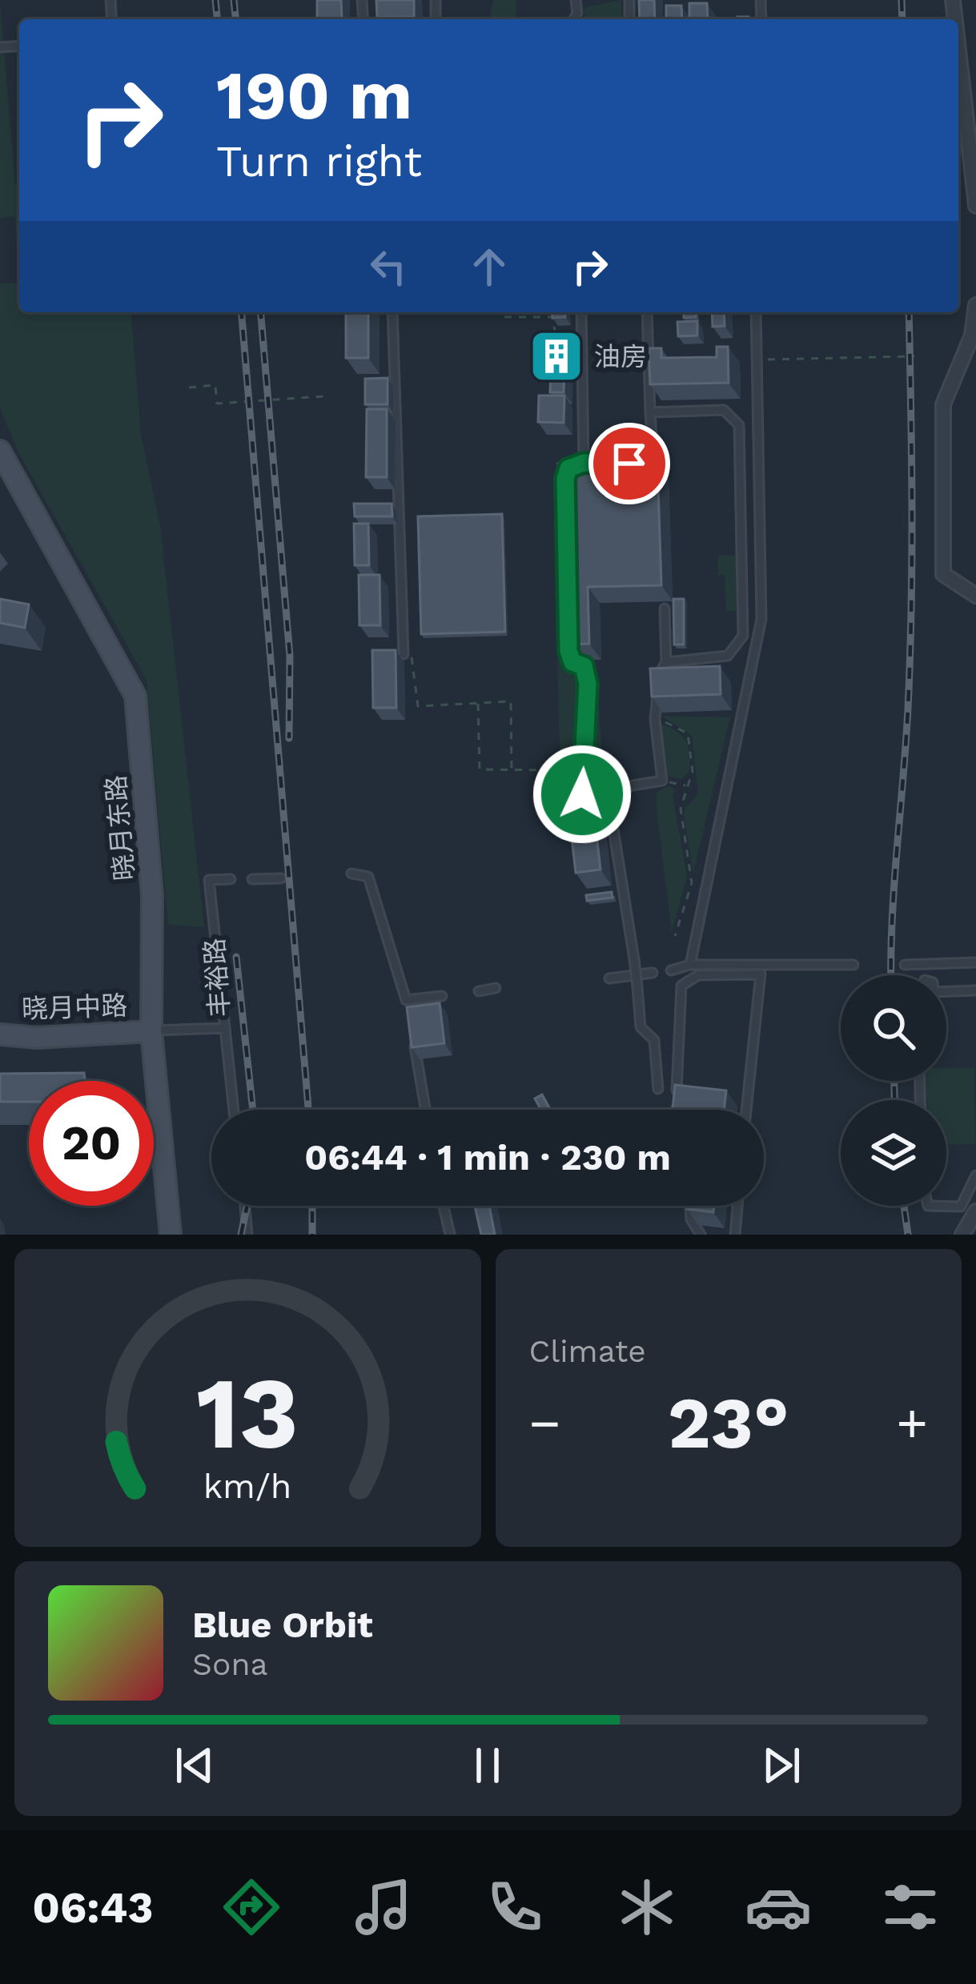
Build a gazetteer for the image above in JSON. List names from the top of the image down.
{
  "streets": {
    "street": ["晓月东路", "晓月中路"],
    "lane": ["丰裕路"]
  },
  "crossings": [
    ["晓月东路", "丰裕路"],
    ["晓月东路", "晓月中路"],
    ["丰裕路", "晓月中路"]
  ],
  "places": {
    "building": ["油房"]
  },
  "page": {
    "turn": ["190 m", "Turn right"],
    "limit": "20",
    "trip": "06:44 · 1 min · 230 m",
    "tile": "Climate",
    "heat": ["−", "23°", "+"],
    "song": ["Blue Orbit", "Sona"],
    "tabs": "06:43",
    "gauge": ["13", "km/h"]
  }
}
